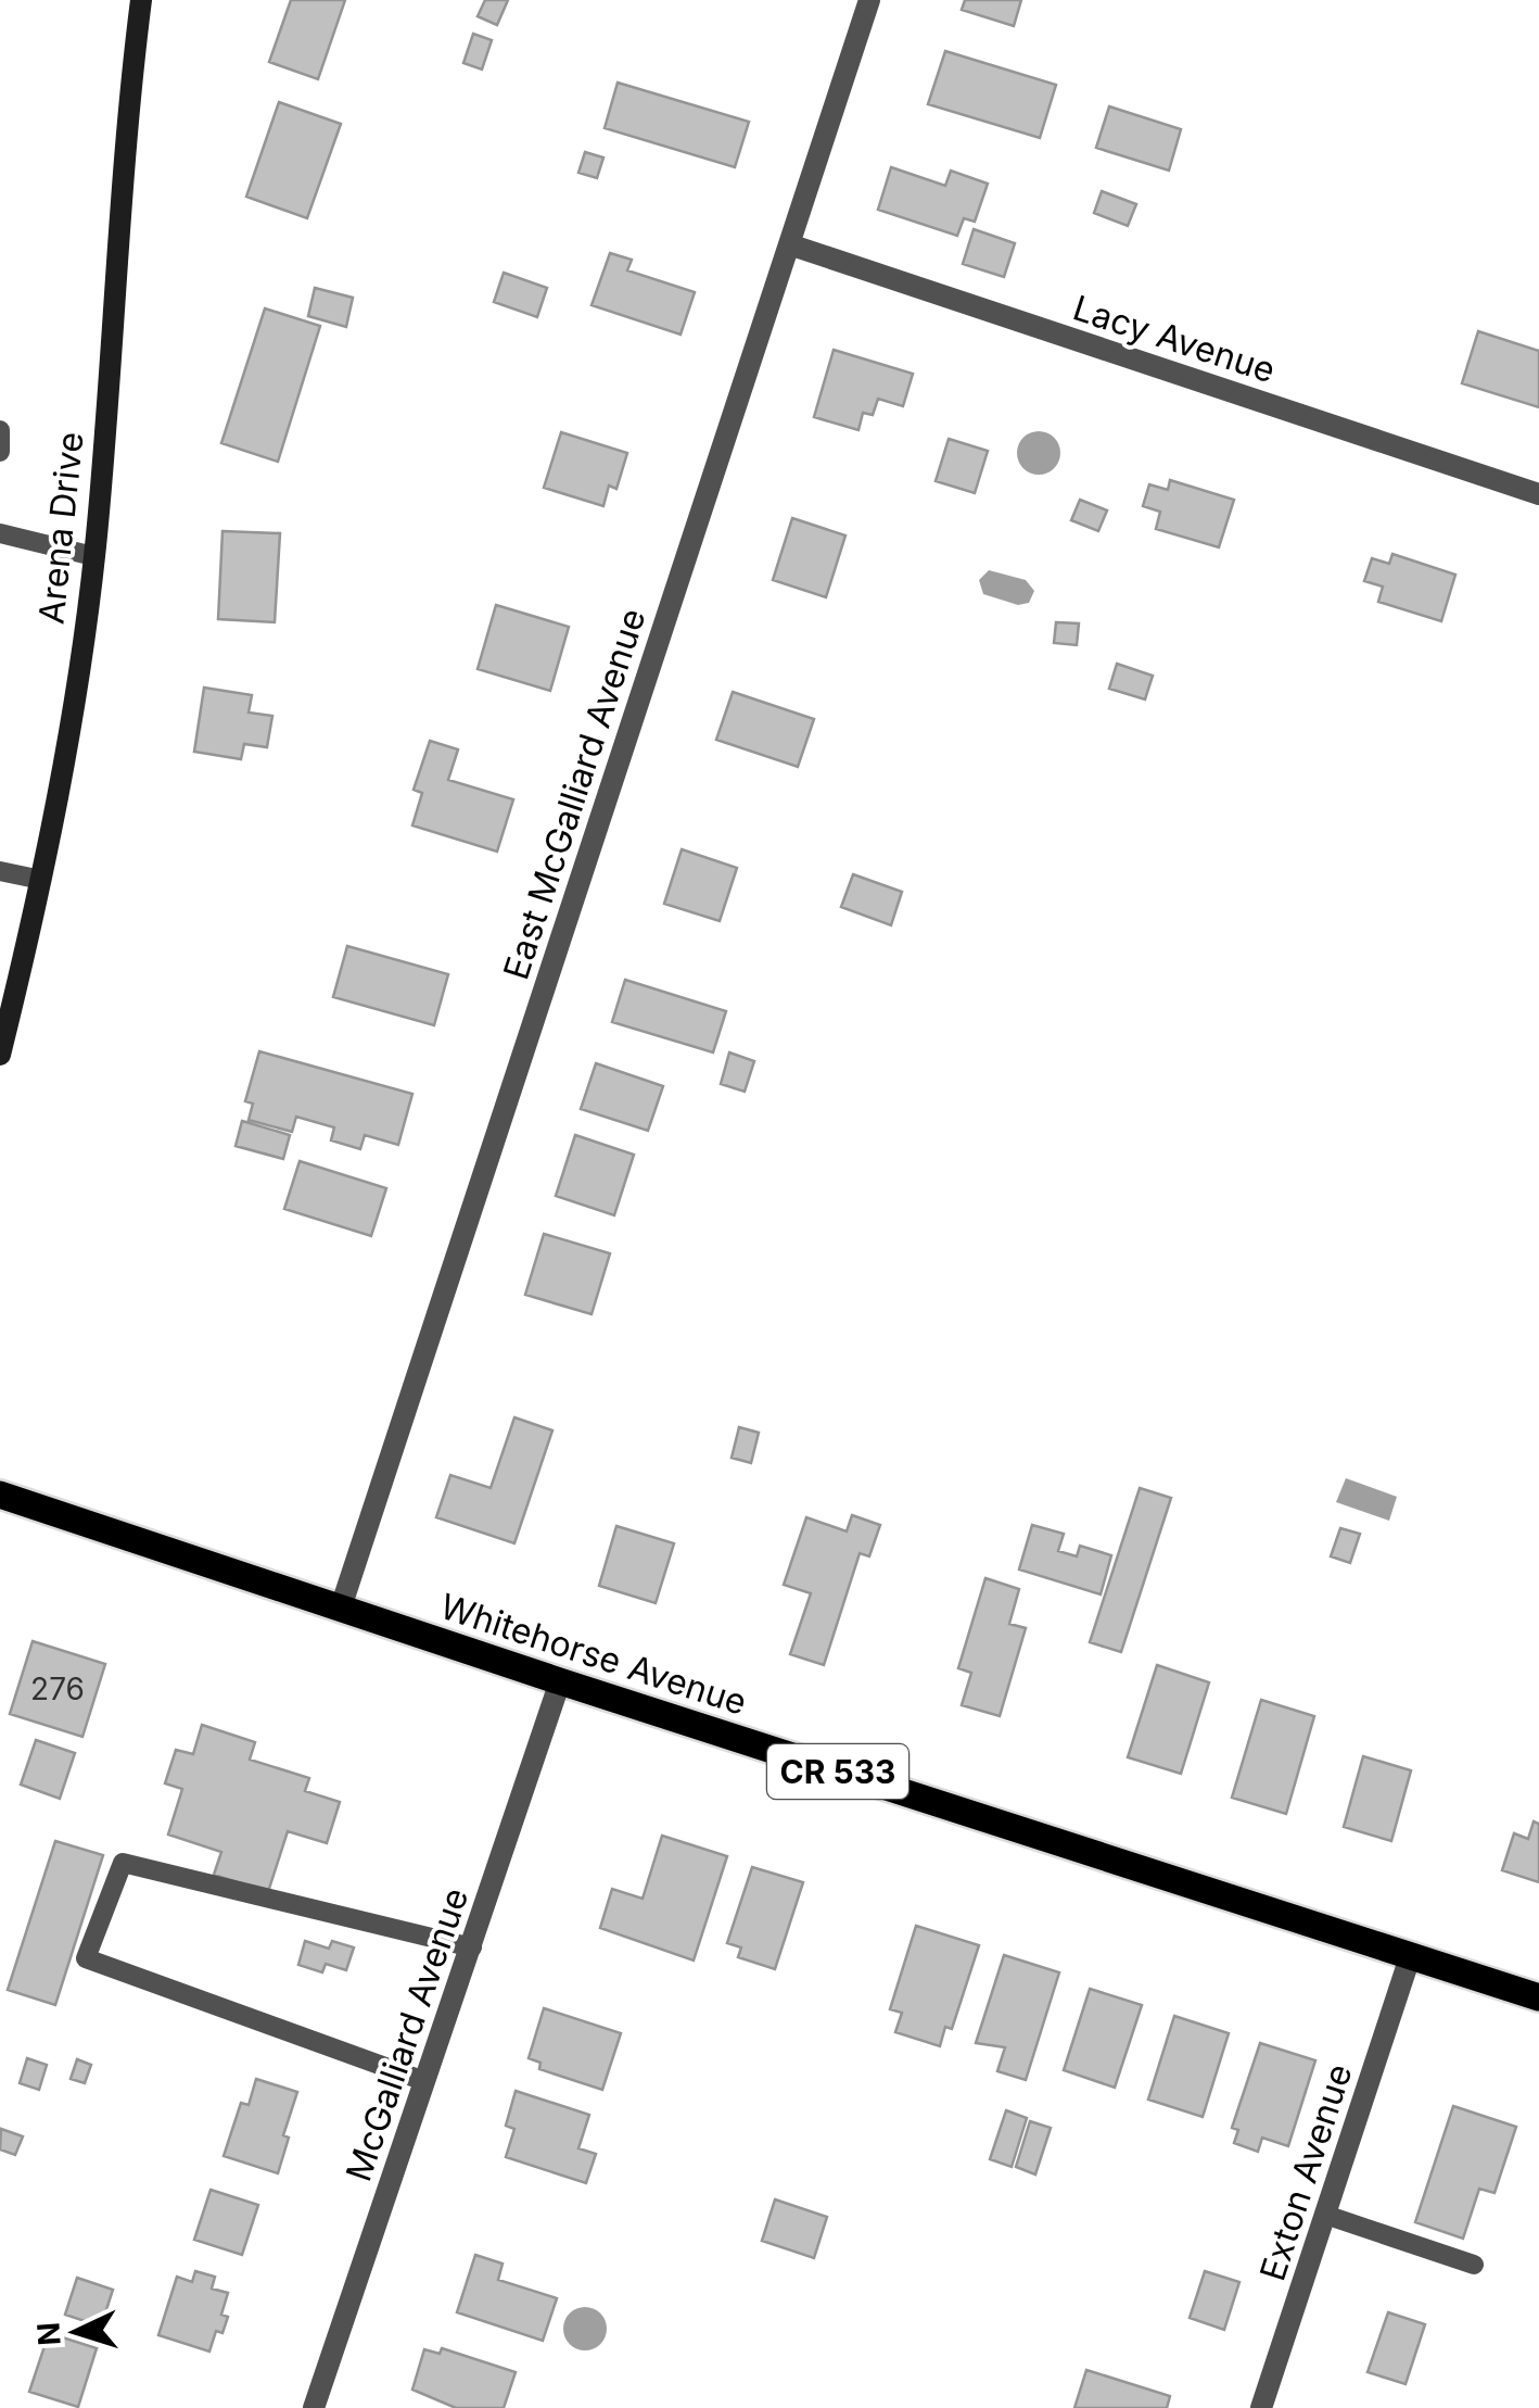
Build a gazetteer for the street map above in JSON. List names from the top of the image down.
{
  "streets": {
    "main road": ["Arena Drive", "Whitehorse Avenue", "CR 533"],
    "street": [
      "Lacy Avenue",
      "East McGalliard Avenue",
      "McGalliard Avenue",
      "Exton Avenue"
    ]
  },
  "crossings": [
    ["Lacy Avenue", "East McGalliard Avenue"],
    ["East McGalliard Avenue", "Whitehorse Avenue"],
    ["Whitehorse Avenue", "McGalliard Avenue"],
    ["Whitehorse Avenue", "Exton Avenue"]
  ],
  "house_numbers": ["276"],
  "north": "left"
}
